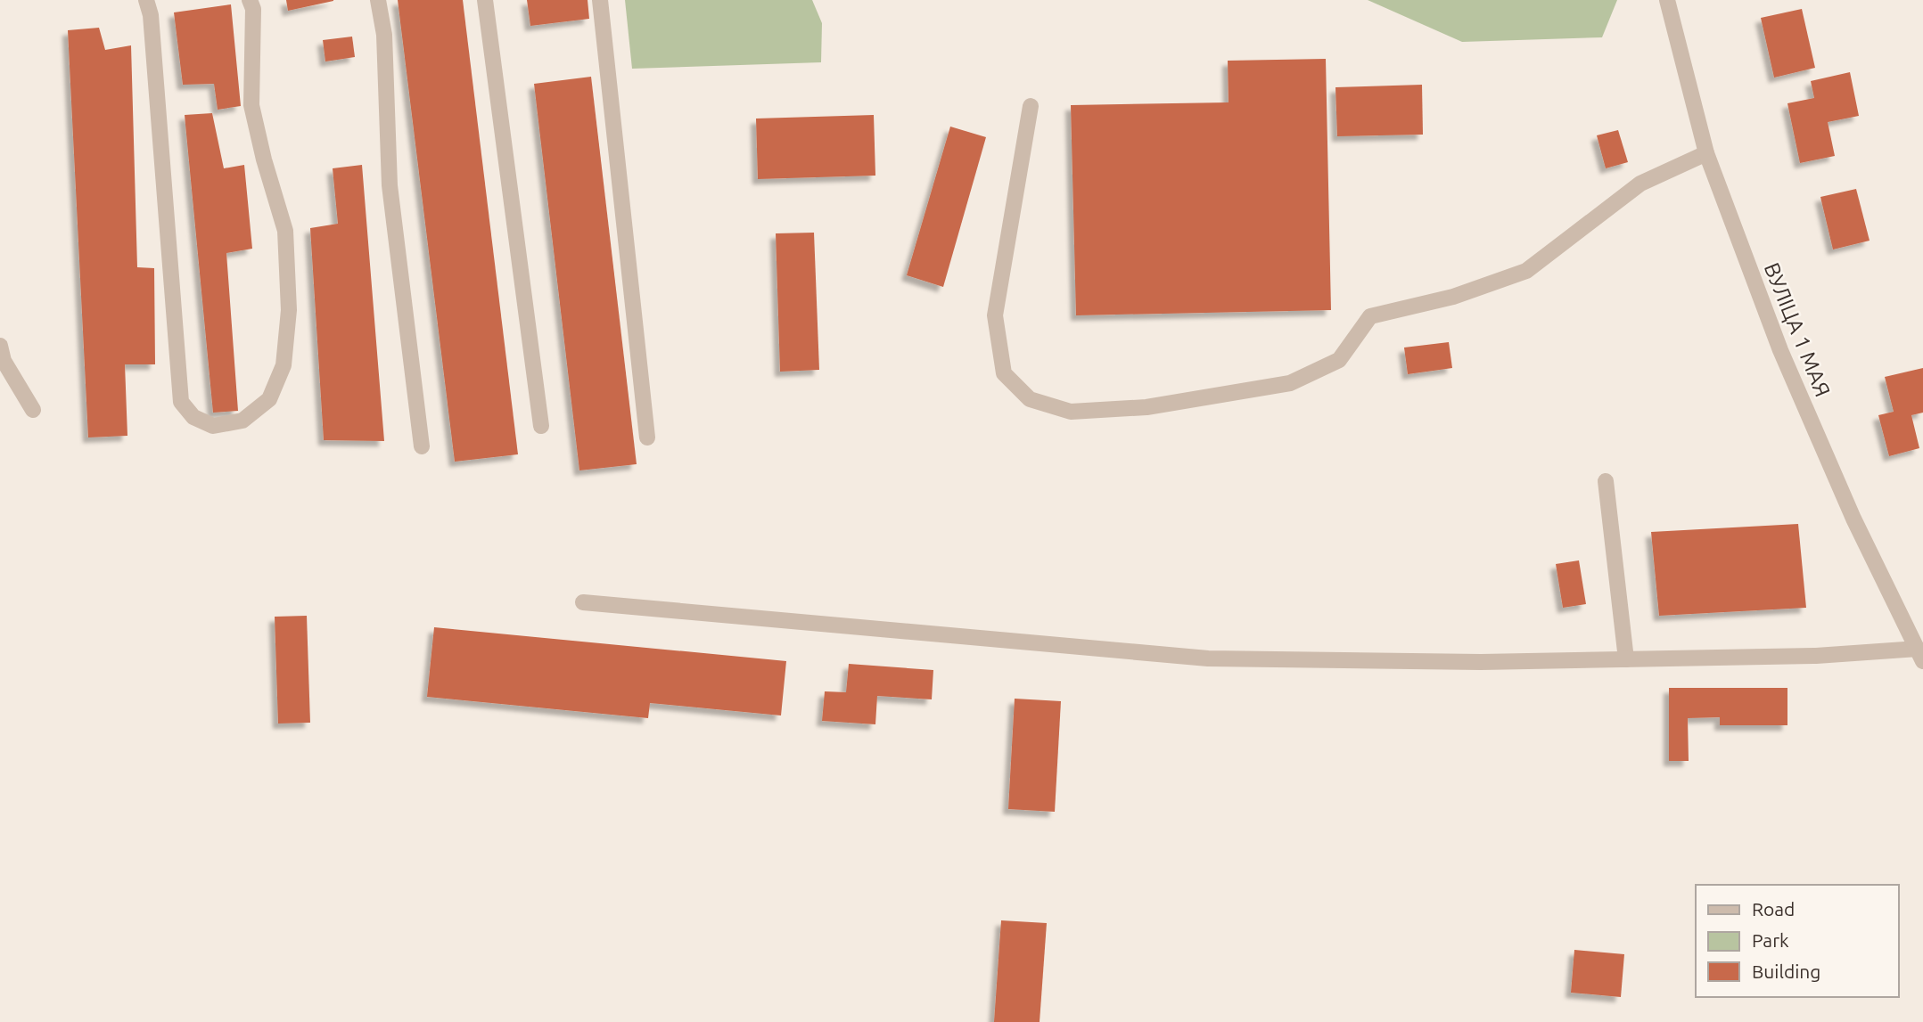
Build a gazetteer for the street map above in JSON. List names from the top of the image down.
{
  "streets": {
    "street": ["ВУЛІЦА 1 МАЯ"]
  },
  "legend": ["Road", "Park", "Building"]
}
